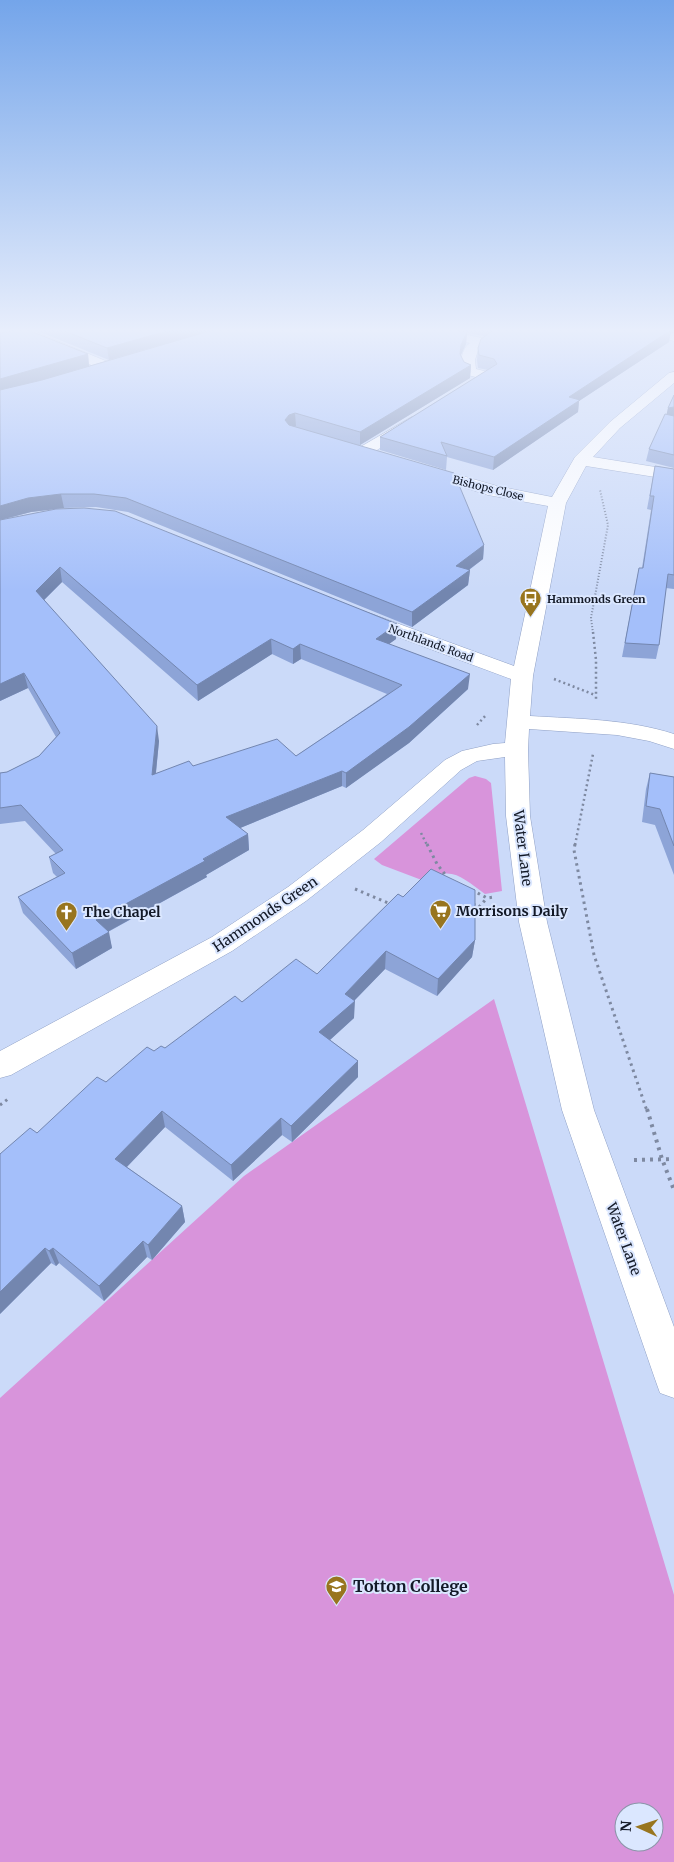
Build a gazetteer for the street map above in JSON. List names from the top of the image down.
{
  "streets": {
    "street": [
      "Bishops Close",
      "Northlands Road",
      "Water Lane",
      "Hammonds Green"
    ]
  },
  "crossings": [
    ["Bishops Close", "Water Lane"],
    ["Northlands Road", "Water Lane"],
    ["Water Lane", "Hammonds Green"]
  ],
  "places": {
    "bus stop": ["Hammonds Green"],
    "supermarket": ["Morrisons Daily"],
    "church": ["The Chapel"],
    "school or university": ["Totton College"]
  },
  "north": "left"
}
